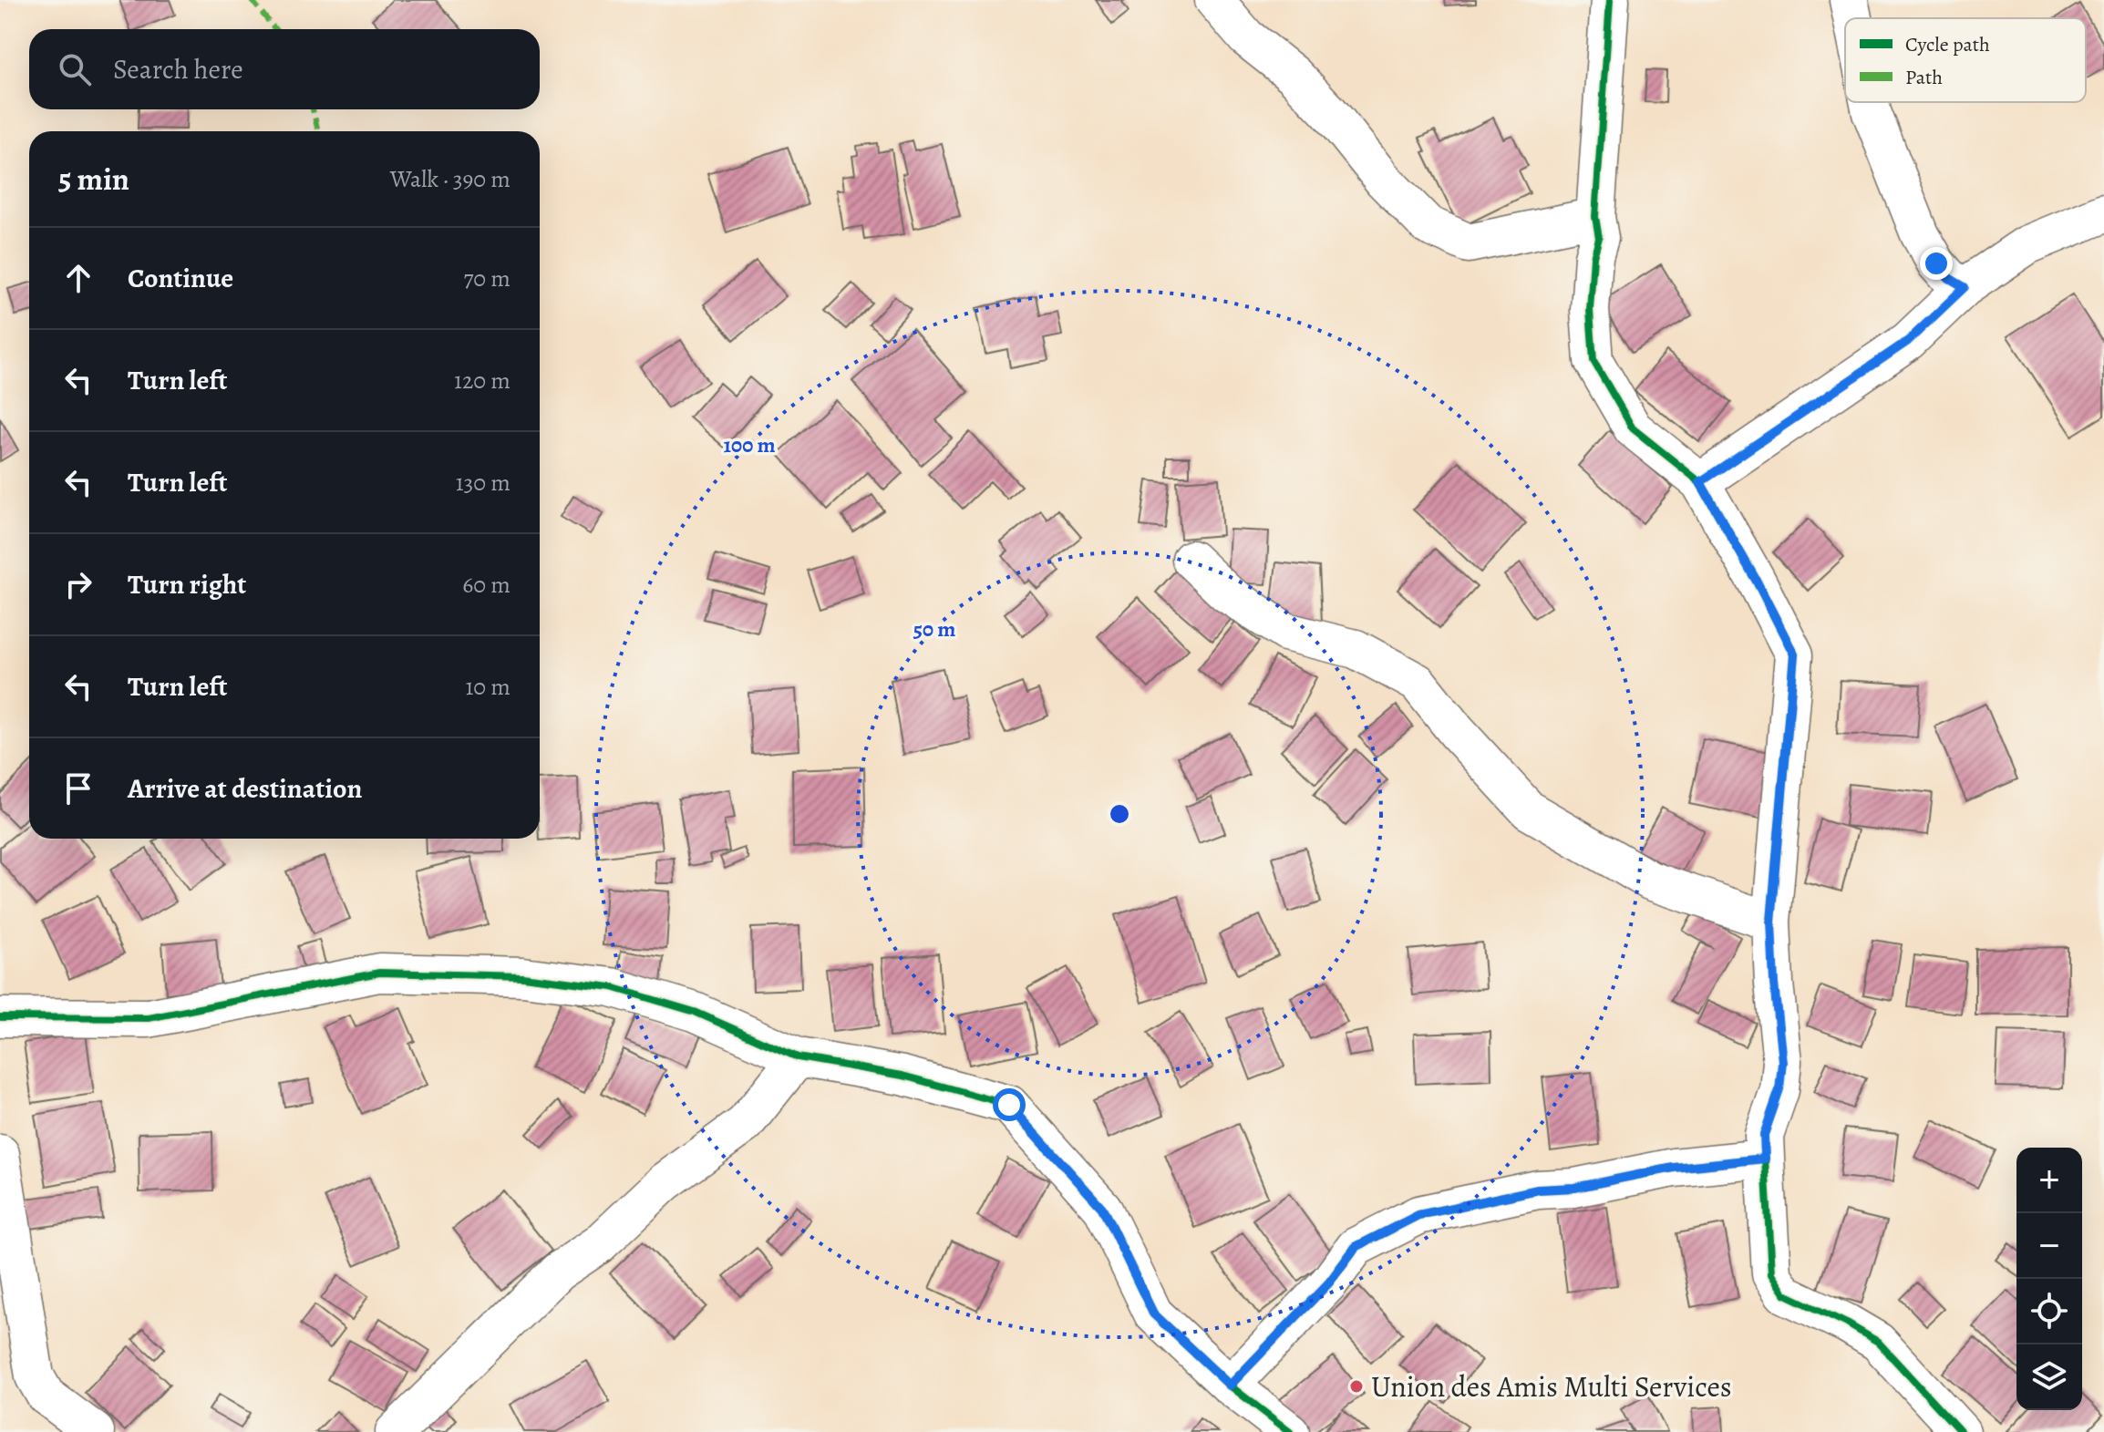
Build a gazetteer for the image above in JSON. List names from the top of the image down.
{
  "places": ["Union des Amis Multi Services"],
  "legend": ["Cycle path", "Path"],
  "page": {
    "search": "Search here",
    "heading": ["5 min", "Walk · 390 m"],
    "list": [
      ["Continue", "70 m"],
      ["Turn left", "120 m"],
      ["Turn left", "130 m"],
      ["Turn right", "60 m"],
      ["Turn left", "10 m"],
      "Arrive at destination"
    ],
    "map_buttons": ["+", "−"]
  },
  "rings": ["100 m", "50 m"]
}
